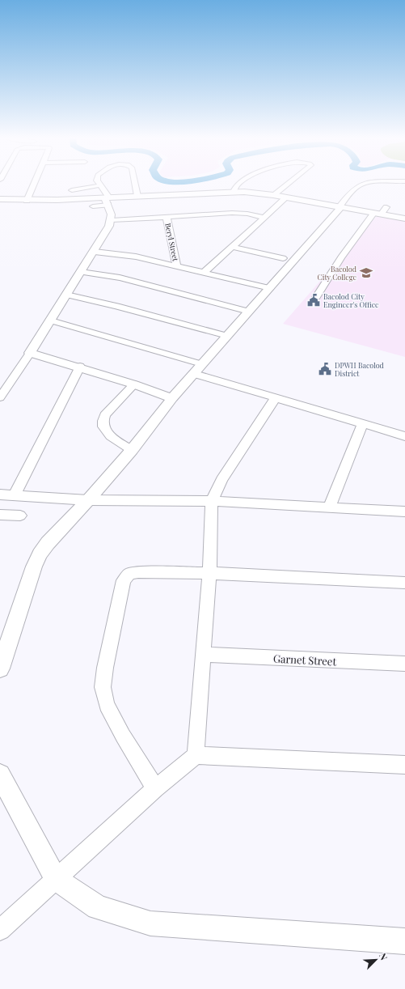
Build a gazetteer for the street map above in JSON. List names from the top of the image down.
{
  "streets": {
    "street": ["Beryl Street", "Garnet Street"]
  },
  "places": {
    "school or university": ["Bacolod City College"],
    "public building": ["Bacolod City Engineer's Office", "DPWH Bacolod District"]
  },
  "north": "top right"
}
